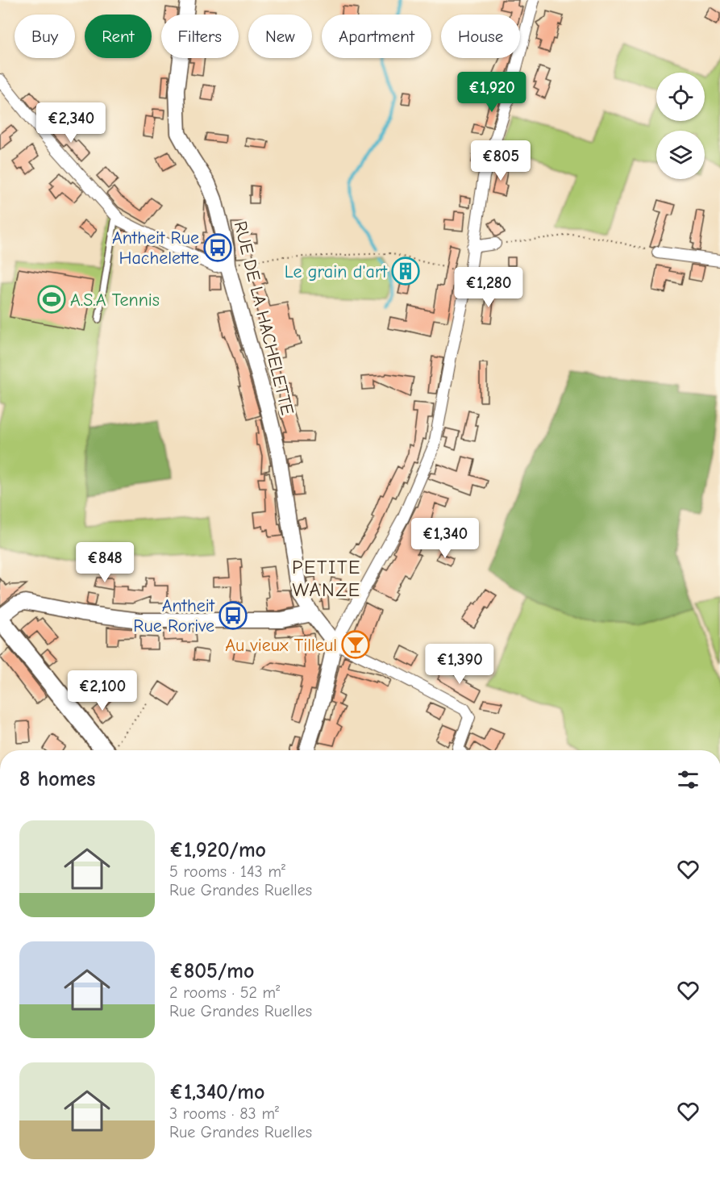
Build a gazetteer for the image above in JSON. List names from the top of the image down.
{
  "streets": {
    "street": ["RUE DE LA HACHELETTE"]
  },
  "districts": ["PETITE WANZE"],
  "places": {
    "bus stop": ["Antheit Rue Hachelette", "Antheit Rue Rorive"],
    "building": ["Le grain d'art"],
    "sports": ["A.S.A Tennis"],
    "bar": ["Au vieux Tilleul"]
  },
  "page": {
    "chip": [
      "Buy",
      "Rent",
      "Filters",
      "New",
      "Apartment",
      "House"
    ],
    "price": [
      "€1,920",
      "€2,340",
      "€805",
      "€1,280",
      "€1,340",
      "€848",
      "€1,390",
      "€2,100"
    ],
    "heading": "8 homes",
    "list": [
      {
        "name": "€1,920/mo",
        "note": "5 rooms · 143 m² · Rue Grandes Ruelles"
      },
      {
        "name": "€805/mo",
        "note": "2 rooms · 52 m² · Rue Grandes Ruelles"
      },
      {
        "name": "€1,340/mo",
        "note": "3 rooms · 83 m² · Rue Grandes Ruelles"
      }
    ]
  }
}
